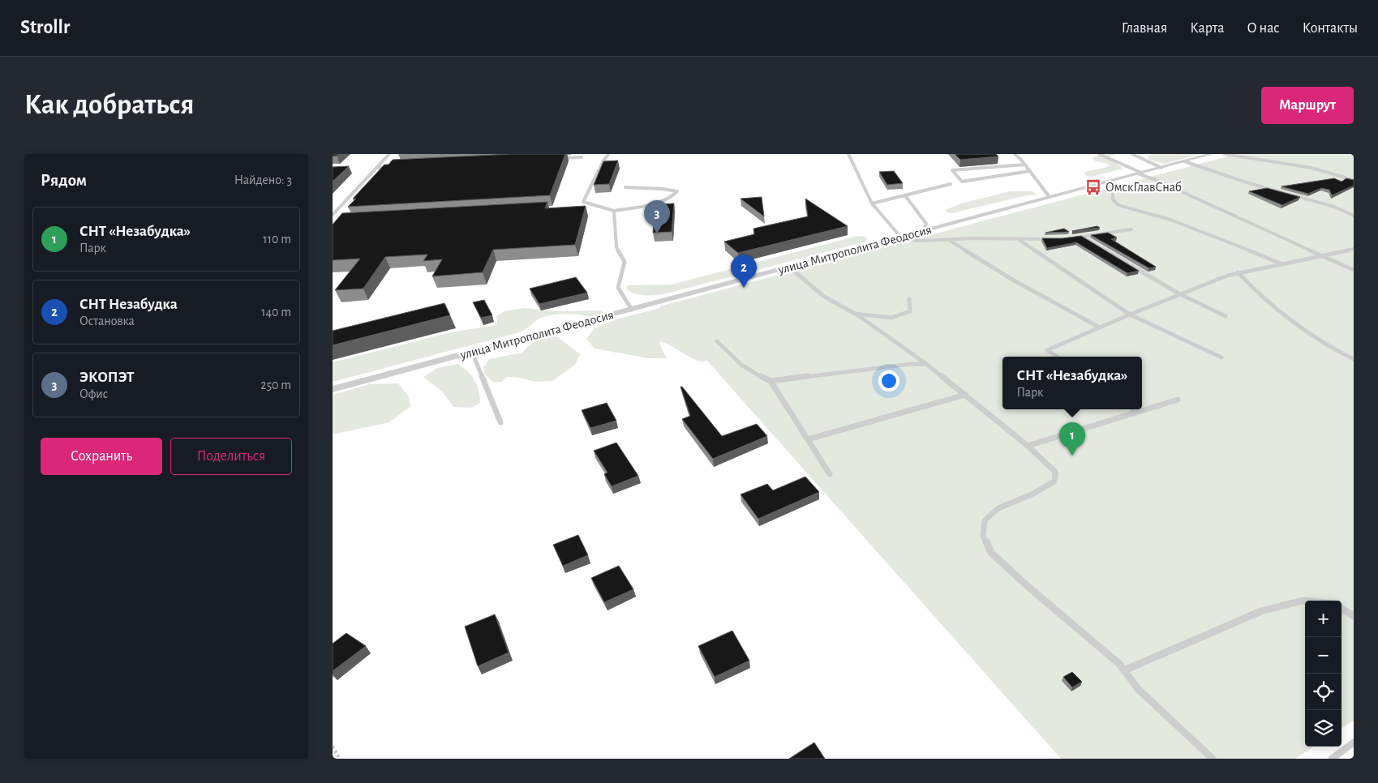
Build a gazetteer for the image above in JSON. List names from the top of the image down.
{
  "streets": {
    "street": ["улица Митрополита Феодосия"]
  },
  "places": {
    "bus stop": ["ОмскГлавСнаб"]
  },
  "page": {
    "header": "Strollr",
    "nav": [
      "Главная",
      "Карта",
      "О нас",
      "Контакты"
    ],
    "buttons": [
      "Маршрут",
      ["Сохранить", "Поделиться"]
    ],
    "title": "Как добраться",
    "heading": ["Рядом", "Найдено: 3"],
    "pins": ["3", "2", "1"],
    "list": [
      {
        "mark": "1",
        "name": "СНТ «Незабудка»",
        "note": "Парк",
        "value": "110 m"
      },
      {
        "mark": "2",
        "name": "СНТ Незабудка",
        "note": "Остановка",
        "value": "140 m"
      },
      {
        "mark": "3",
        "name": "ЭКОПЭТ",
        "note": "Офис",
        "value": "250 m"
      }
    ],
    "popup": ["СНТ «Незабудка»", "Парк"],
    "map_buttons": ["+", "−"]
  }
}
